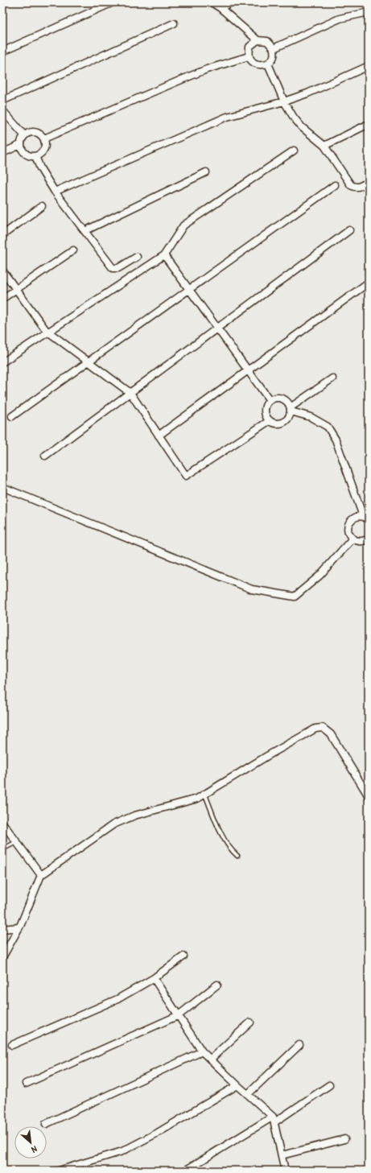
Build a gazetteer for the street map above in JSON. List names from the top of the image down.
{
  "north": "bottom right"
}
